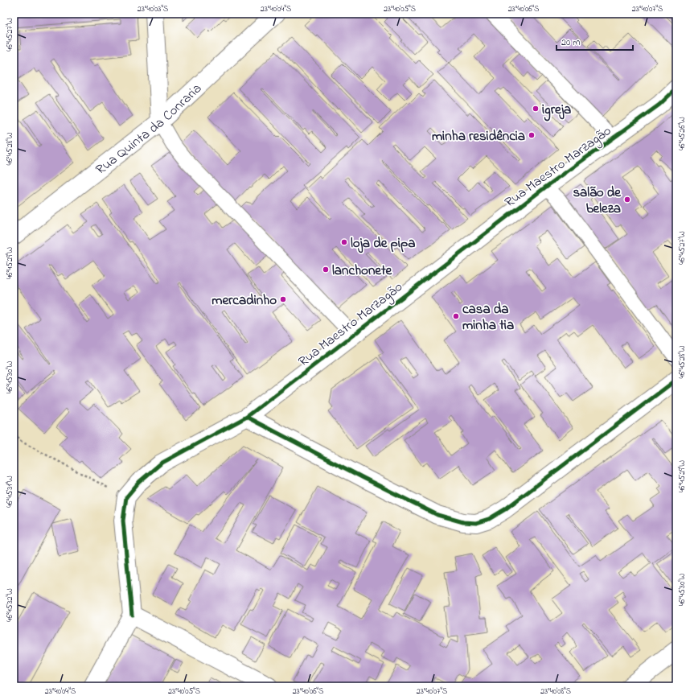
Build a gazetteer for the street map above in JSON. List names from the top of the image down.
{
  "streets": {
    "street": ["Rua Quinta da Conraria", "Rua Maestro Marzagão"]
  },
  "places": [
    "igreja",
    "minha residência",
    "salão de beleza",
    "loja de pipa",
    "lanchonete",
    "mercadinho",
    "casa da minha tia"
  ],
  "scale_bar": "20 m",
  "coordinates": [
    "23°40'03\"S",
    "23°40'04\"S",
    "23°40'05\"S",
    "23°40'06\"S",
    "23°40'07\"S",
    "46°45'27\"W",
    "46°45'26\"W",
    "46°45'28\"W",
    "46°45'29\"W",
    "46°45'30\"W",
    "46°45'31\"W",
    "46°45'32\"W",
    "23°40'08\"S"
  ]
}
